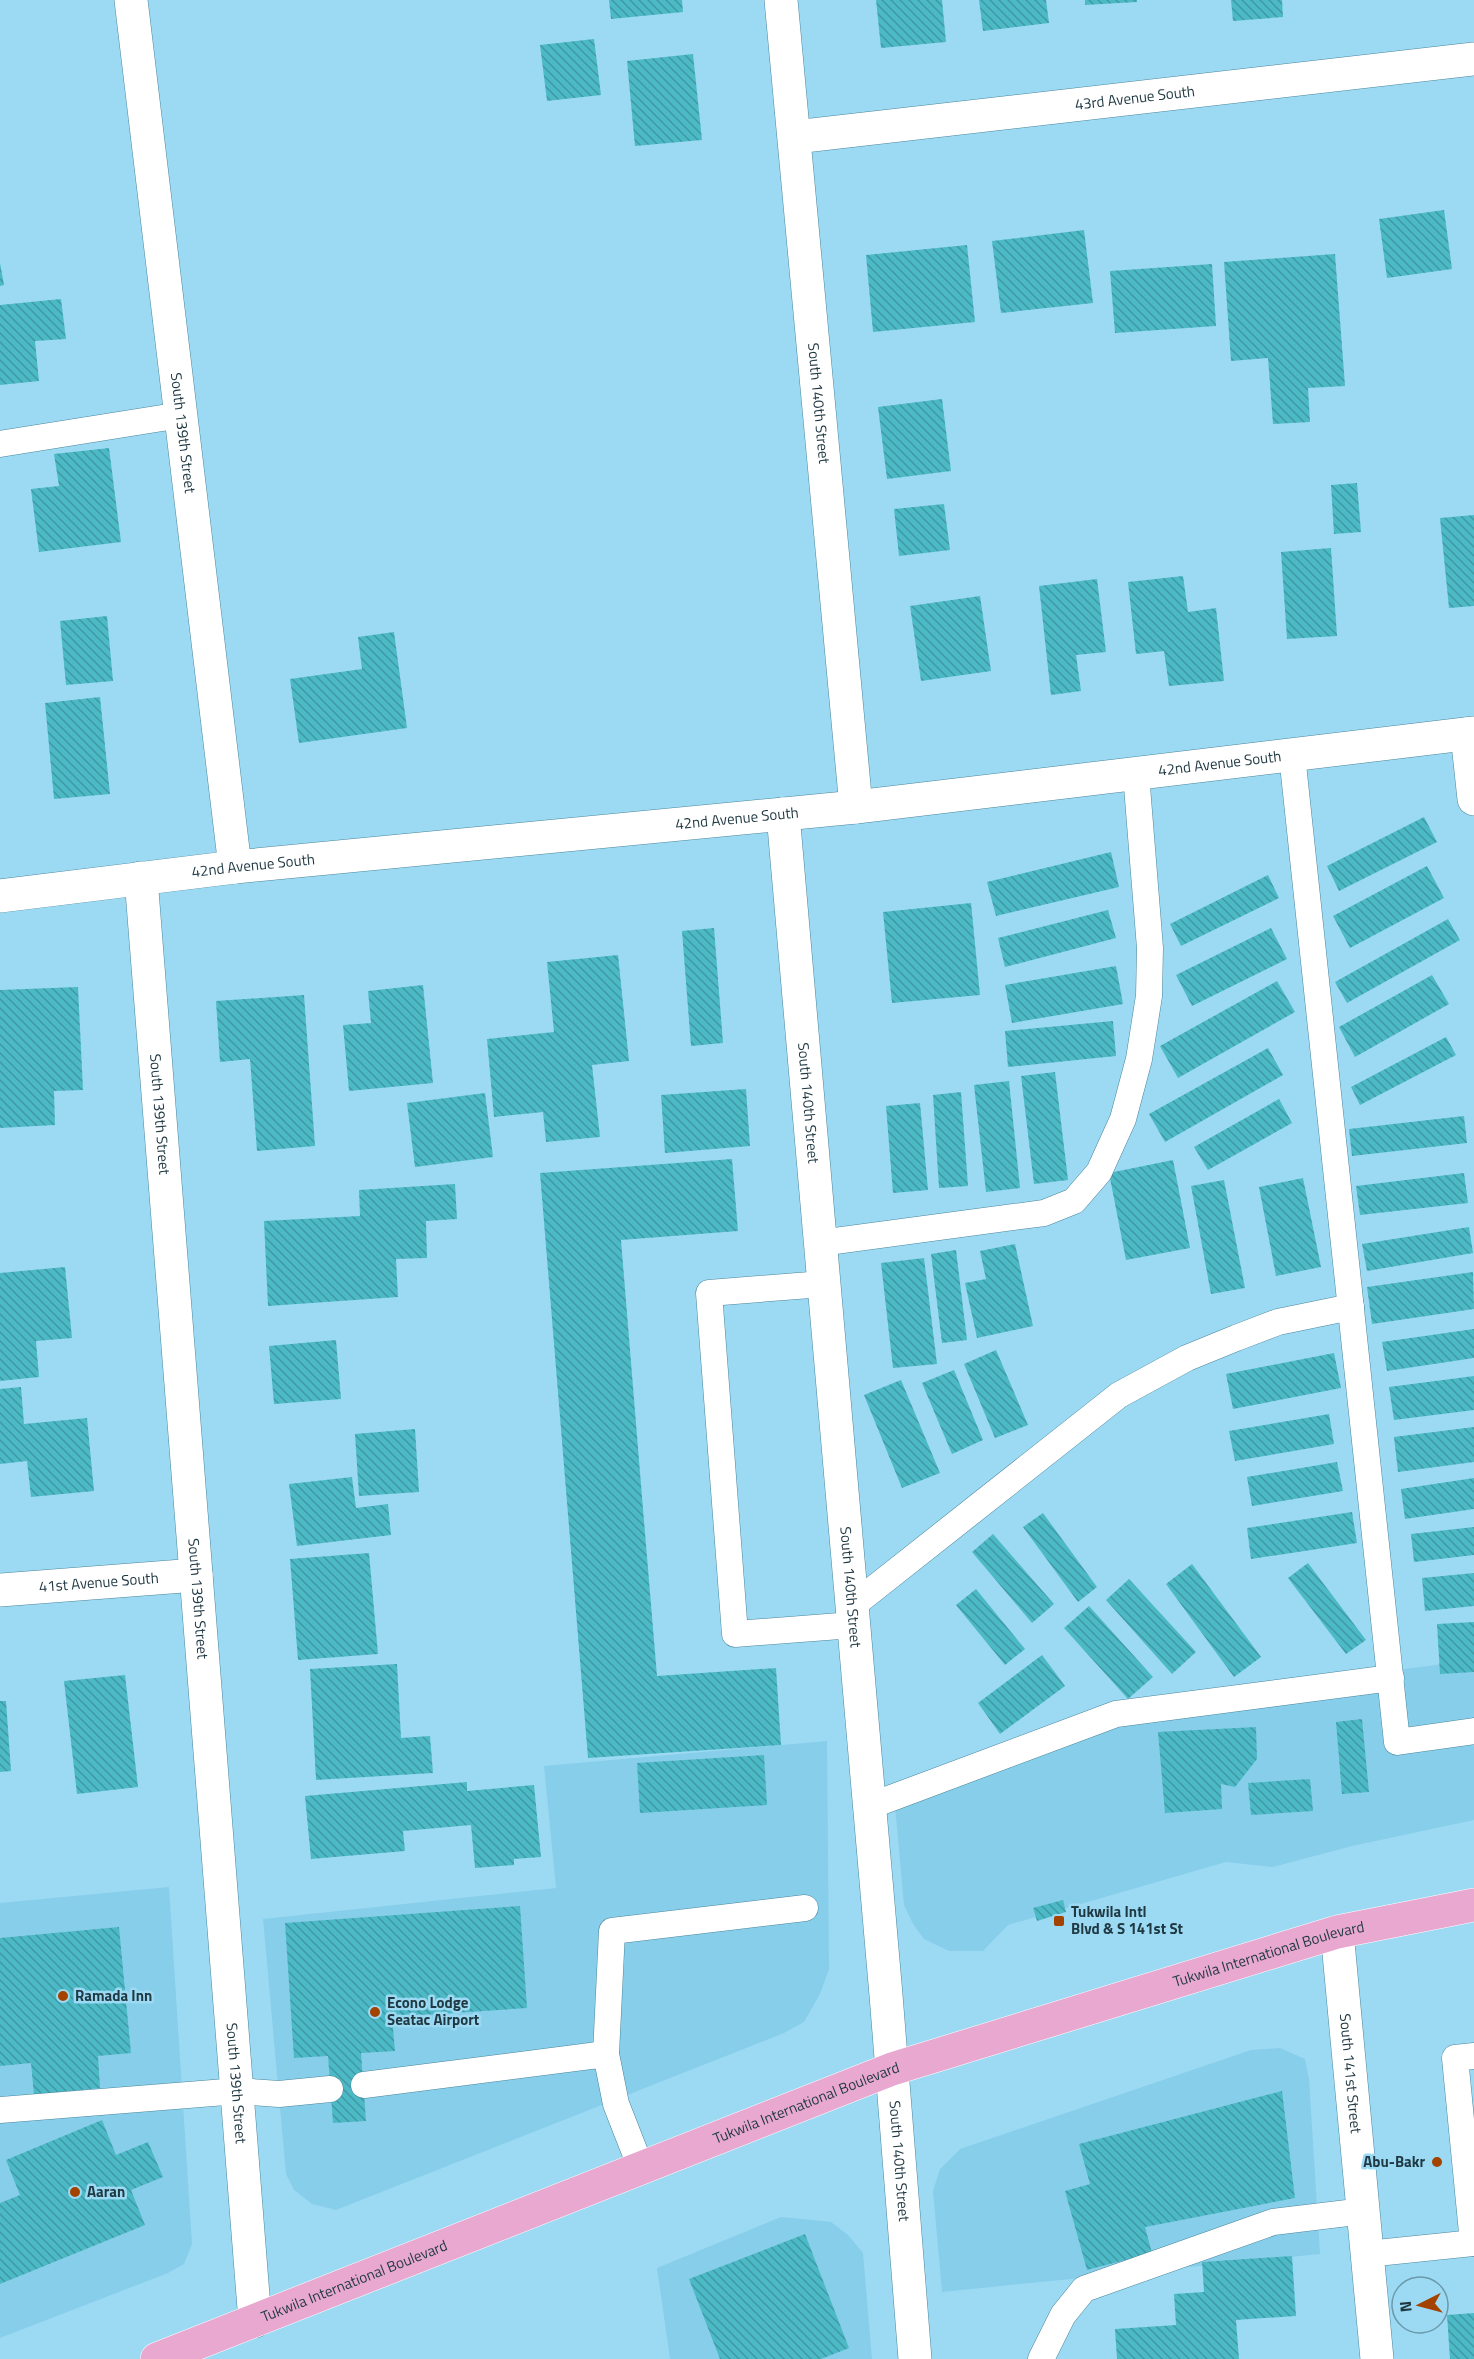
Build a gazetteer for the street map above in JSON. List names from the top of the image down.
{
  "streets": {
    "main road": ["Tukwila International Boulevard"],
    "street": [
      "43rd Avenue South",
      "South 140th Street",
      "South 139th Street",
      "42nd Avenue South",
      "41st Avenue South",
      "South 141st Street"
    ]
  },
  "crossings": [
    ["43rd Avenue South", "South 140th Street"],
    ["South 140th Street", "42nd Avenue South"],
    ["South 140th Street", "Tukwila International Boulevard"],
    ["South 139th Street", "42nd Avenue South"],
    ["South 139th Street", "41st Avenue South"],
    ["South 139th Street", "Tukwila International Boulevard"],
    ["Tukwila International Boulevard", "South 141st Street"]
  ],
  "places": {
    "transit": ["Tukwila Intl Blvd & S 141st St"],
    "other": [
      "Ramada Inn",
      "Econo Lodge Seatac Airport",
      "Abu-Bakr",
      "Aaran"
    ]
  },
  "north": "left"
}
